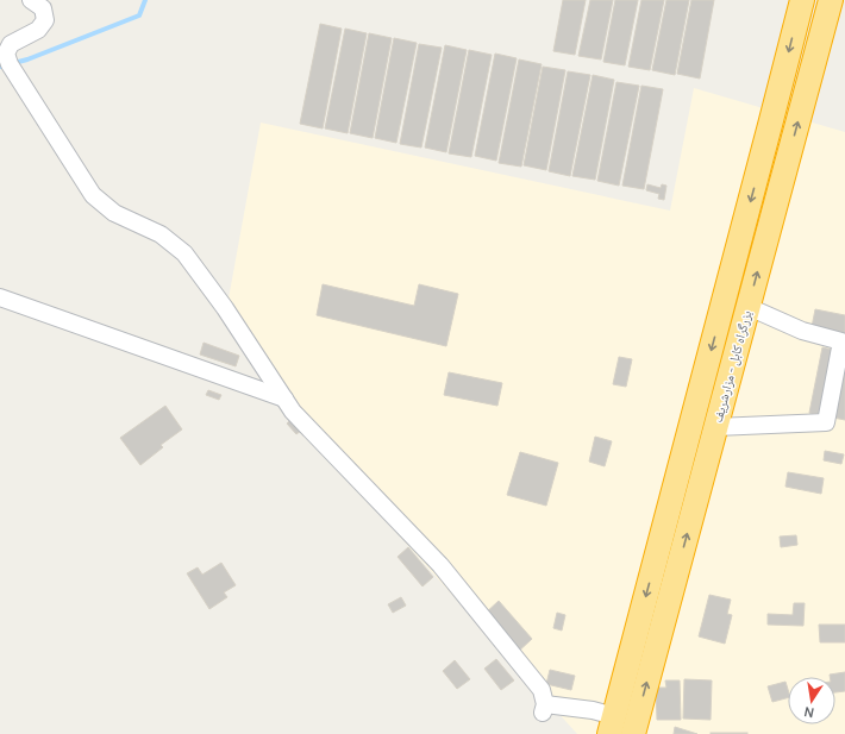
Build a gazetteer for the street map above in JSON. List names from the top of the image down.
{
  "streets": {
    "highway": ["بزرگراه کابل - مزارشریف"]
  },
  "north": "bottom"
}
